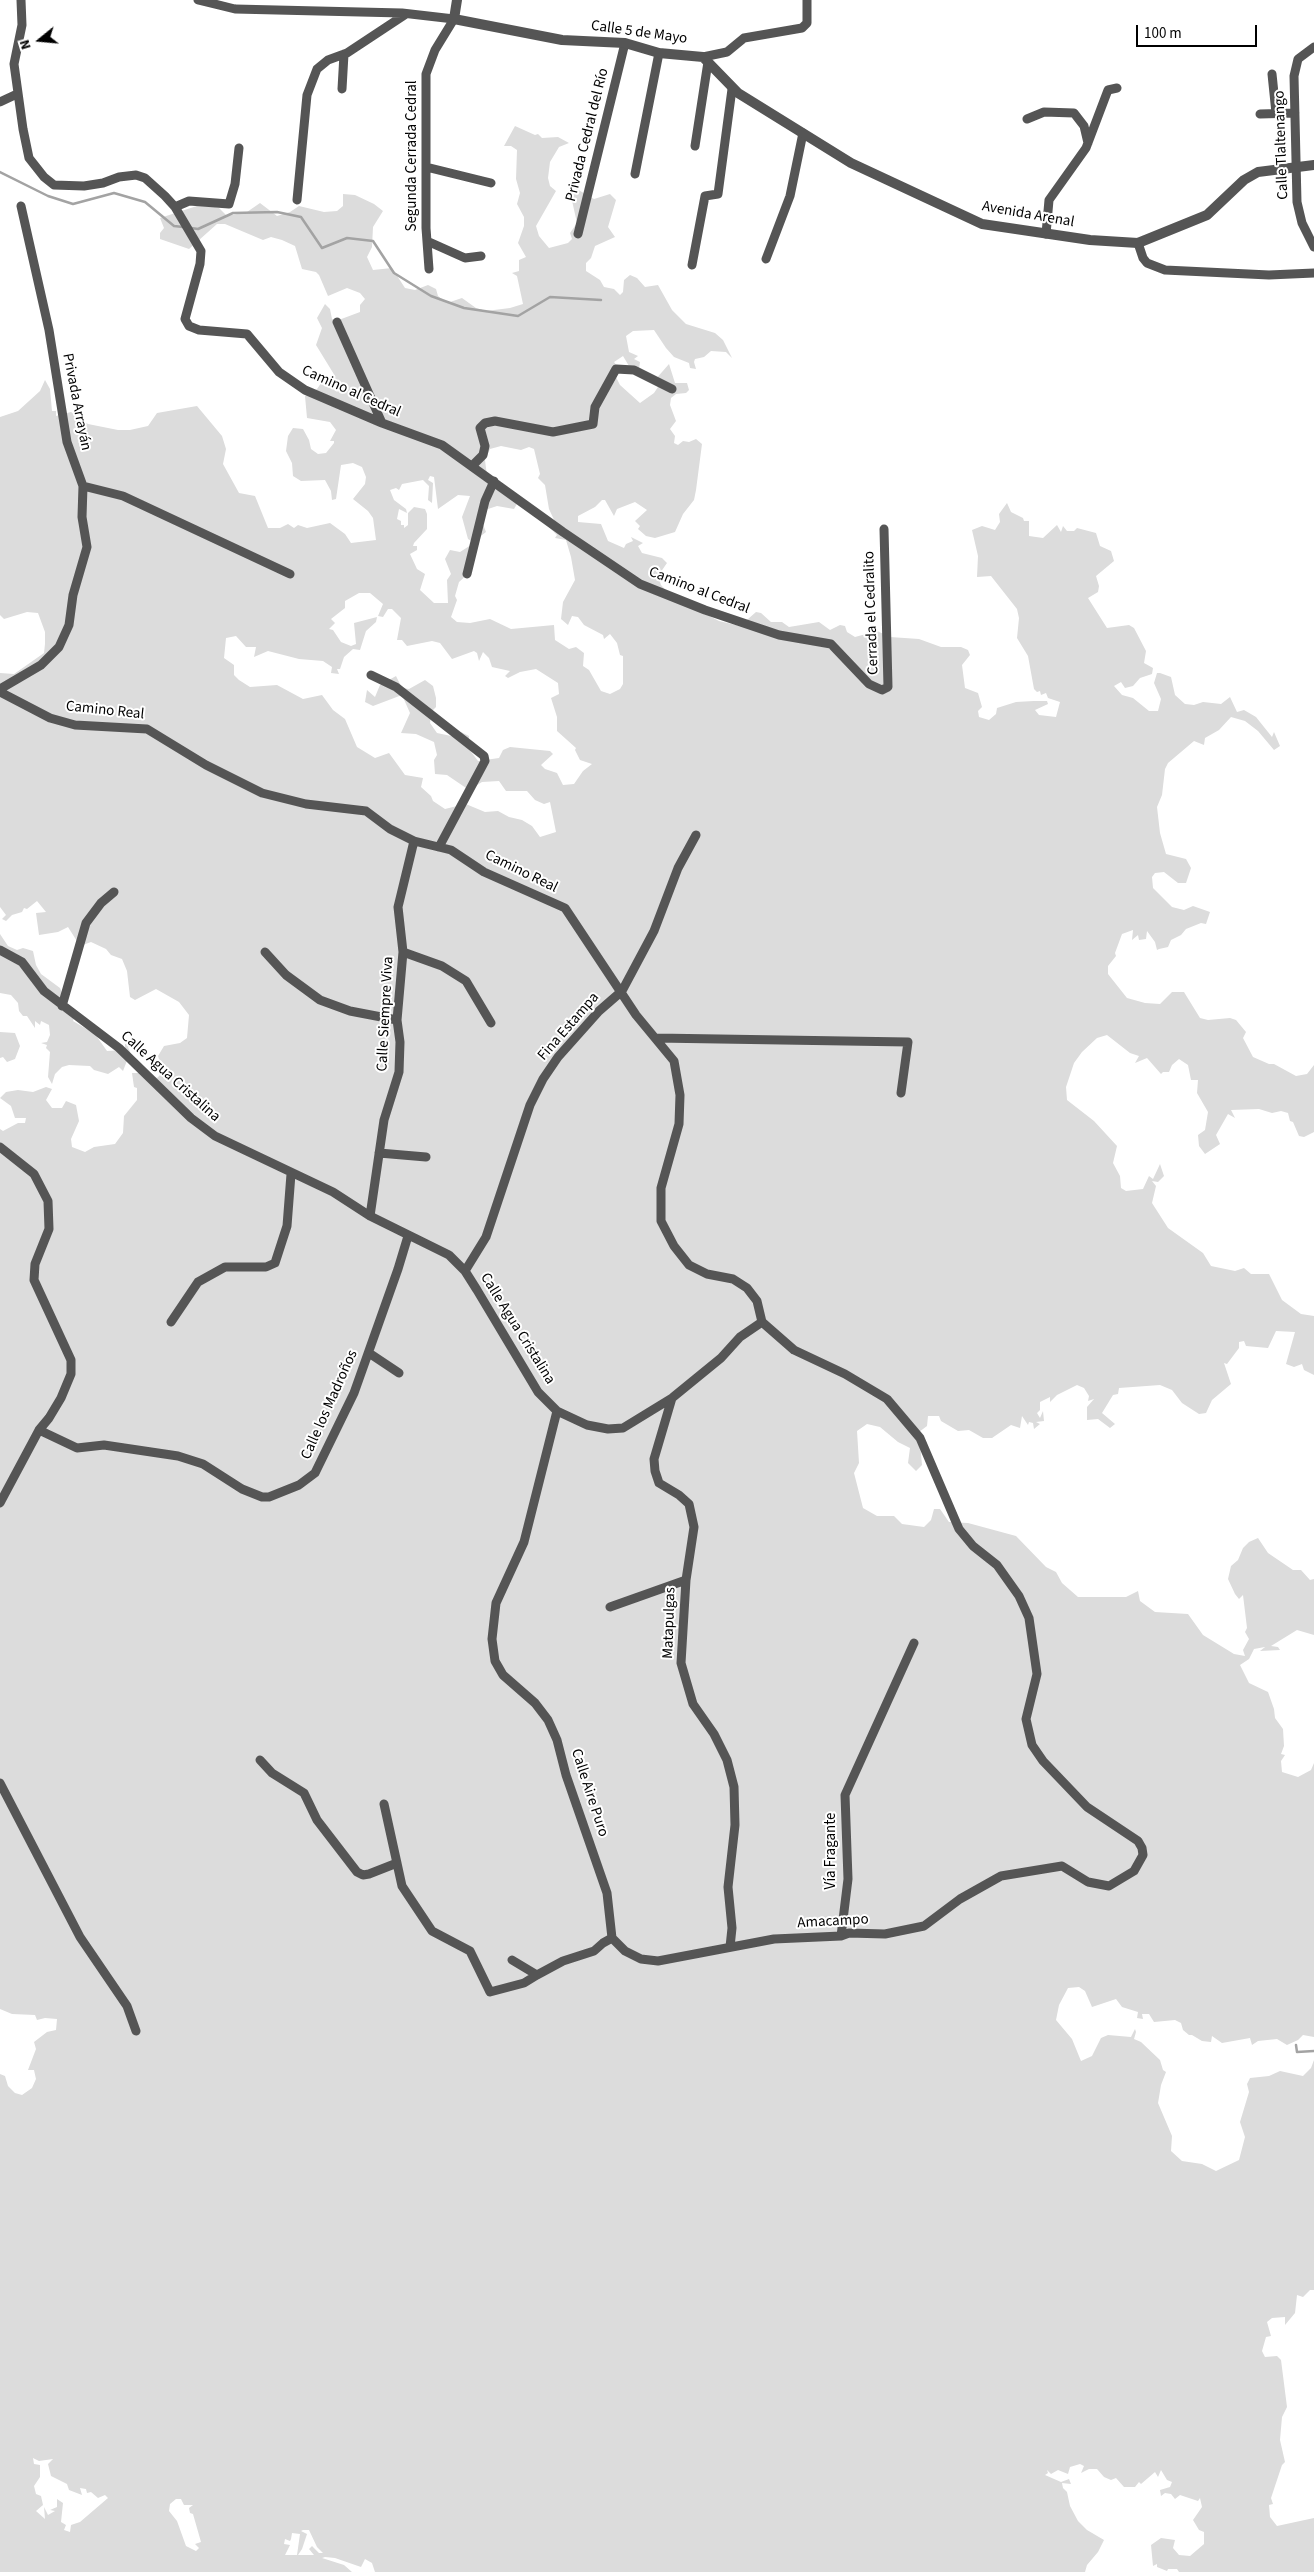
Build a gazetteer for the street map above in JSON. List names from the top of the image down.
{
  "streets": {
    "street": [
      "Calle 5 de Mayo",
      "Privada Cedral del Río",
      "Calle Tlaltenango",
      "Segunda Cerrada Cedral",
      "Avenida Arenal",
      "Camino al Cedral",
      "Privada Arrayán",
      "Cerrada el Cedralito",
      "Camino Real",
      "Calle Siempre Viva",
      "Fina Estampa",
      "Calle Agua Cristalina",
      "Calle los Madroños",
      "Matapulgas",
      "Calle Aire Puro",
      "Vía Fragante",
      "Amacampo"
    ]
  },
  "crossings": [
    ["Calle 5 de Mayo", "Privada Cedral del Río"],
    ["Calle 5 de Mayo", "Segunda Cerrada Cedral"],
    ["Calle 5 de Mayo", "Avenida Arenal"],
    ["Calle Tlaltenango", "Avenida Arenal"],
    ["Camino al Cedral", "Cerrada el Cedralito"],
    ["Privada Arrayán", "Camino Real"],
    ["Camino Real", "Calle Siempre Viva"],
    ["Camino Real", "Fina Estampa"],
    ["Camino Real", "Calle Agua Cristalina"],
    ["Camino Real", "Amacampo"],
    ["Calle Siempre Viva", "Calle Agua Cristalina"],
    ["Fina Estampa", "Calle Agua Cristalina"],
    ["Calle Agua Cristalina", "Calle los Madroños"],
    ["Calle Agua Cristalina", "Matapulgas"],
    ["Calle Agua Cristalina", "Calle Aire Puro"],
    ["Calle Agua Cristalina", "Amacampo"],
    ["Matapulgas", "Amacampo"],
    ["Calle Aire Puro", "Amacampo"],
    ["Vía Fragante", "Amacampo"]
  ],
  "scale_bar": "100 m",
  "north": "left"
}
